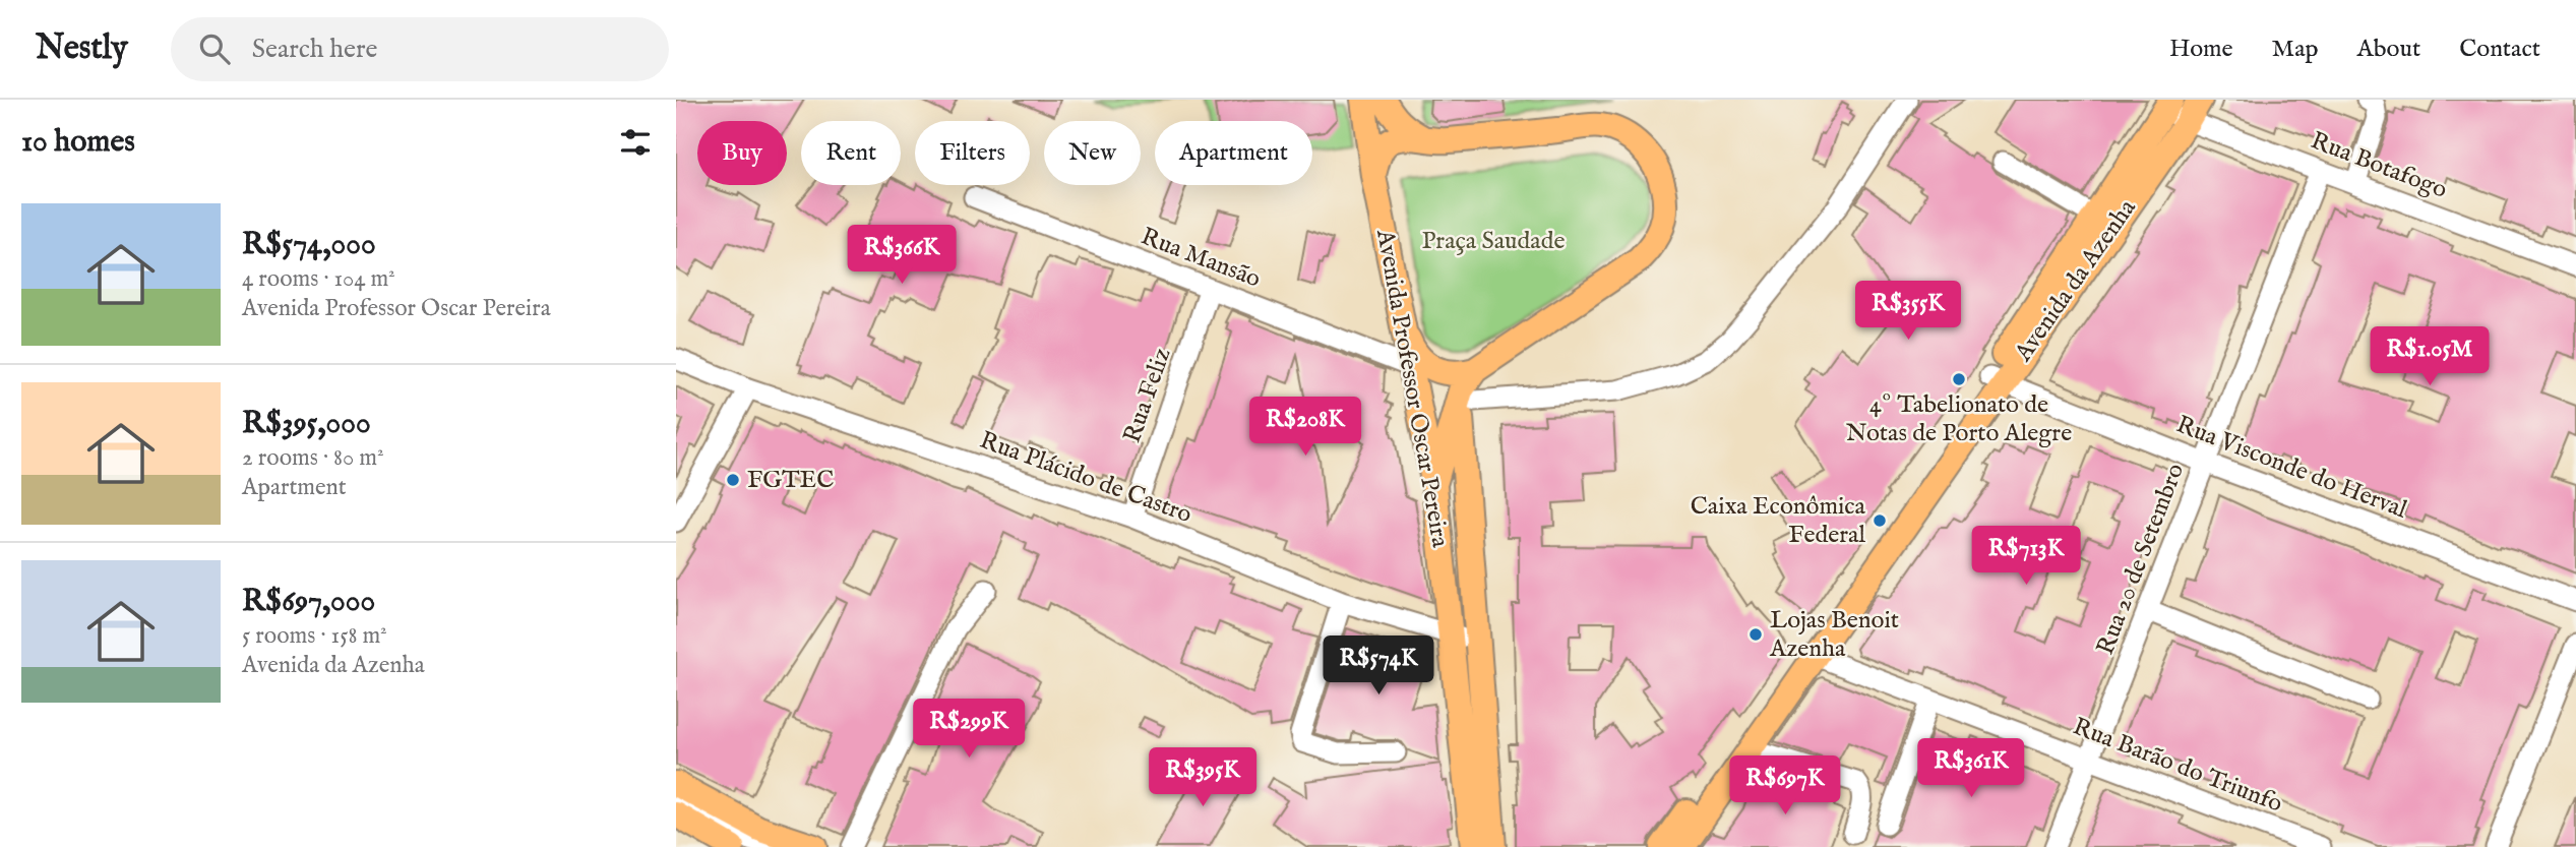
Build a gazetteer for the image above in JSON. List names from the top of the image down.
{
  "streets": {
    "main road": ["Avenida da Azenha", "Avenida Professor Oscar Pereira"],
    "street": [
      "Rua Botafogo",
      "Rua Mansão",
      "Rua Feliz",
      "Rua Visconde do Herval",
      "Rua Plácido de Castro",
      "Rua 20 de Setembro",
      "Rua Barão do Triunfo"
    ]
  },
  "crossings": [
    ["Rua Botafogo", "Avenida da Azenha"],
    ["Rua Botafogo", "Rua 20 de Setembro"],
    ["Rua Mansão", "Avenida Professor Oscar Pereira"],
    ["Rua Mansão", "Rua Feliz"],
    ["Avenida da Azenha", "Rua Visconde do Herval"],
    ["Avenida da Azenha", "Rua Barão do Triunfo"],
    ["Avenida Professor Oscar Pereira", "Rua Plácido de Castro"],
    ["Rua Feliz", "Rua Plácido de Castro"],
    ["Rua Visconde do Herval", "Rua 20 de Setembro"],
    ["Rua 20 de Setembro", "Rua Barão do Triunfo"]
  ],
  "parks": ["Praça Saudade"],
  "places": [
    "4º Tabelionato de Notas de Porto Alegre",
    "FGTEC",
    "Caixa Econômica Federal",
    "Lojas Benoit Azenha"
  ],
  "page": {
    "header": "Nestly",
    "search": "Search here",
    "nav": [
      "Home",
      "Map",
      "About",
      "Contact"
    ],
    "heading": "10 homes",
    "chip": [
      "Buy",
      "Rent",
      "Filters",
      "New",
      "Apartment"
    ],
    "list": [
      {
        "name": "R$574,000",
        "note": "4 rooms · 104 m² · Avenida Professor Oscar Pereira"
      },
      {
        "name": "R$395,000",
        "note": "2 rooms · 80 m² · Apartment"
      },
      {
        "name": "R$697,000",
        "note": "5 rooms · 158 m² · Avenida da Azenha"
      }
    ],
    "price": [
      "R$366K",
      "R$355K",
      "R$1.05M",
      "R$208K",
      "R$713K",
      "R$574K",
      "R$299K",
      "R$361K",
      "R$395K",
      "R$697K"
    ]
  }
}
